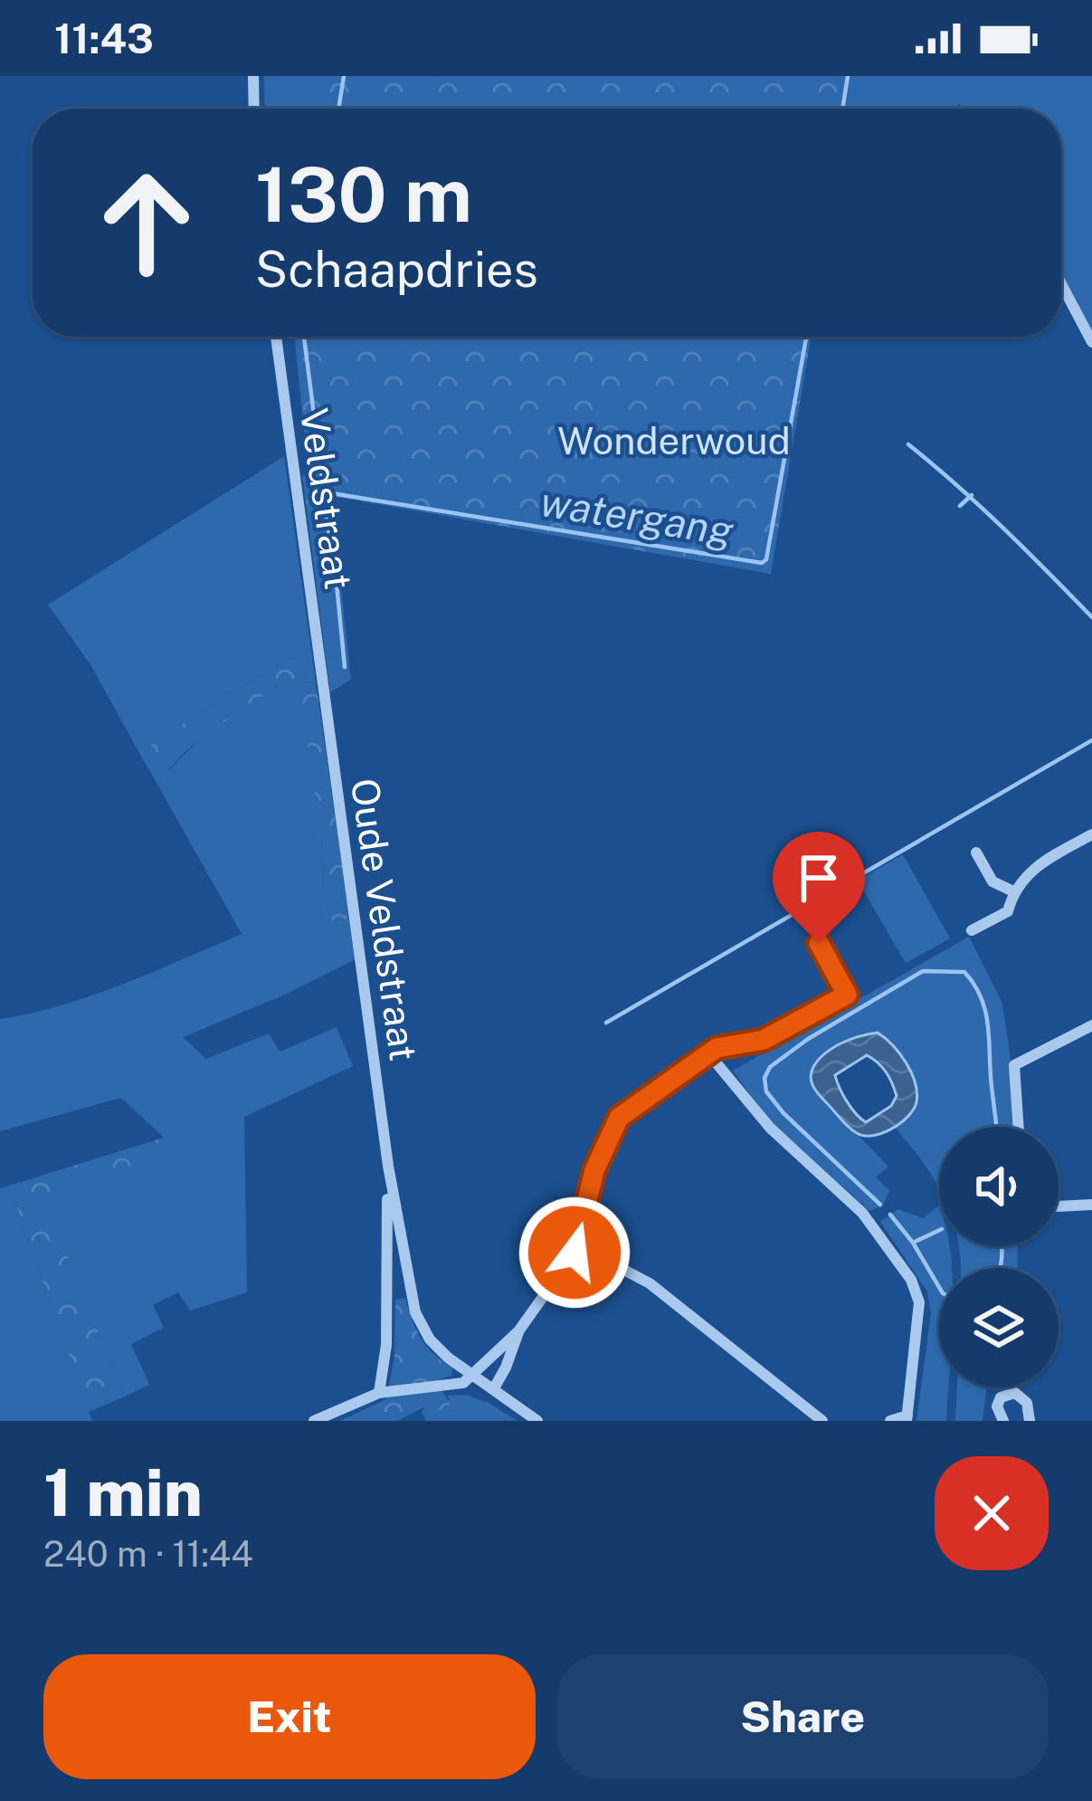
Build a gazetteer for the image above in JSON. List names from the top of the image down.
{
  "streets": {
    "street": ["Veldstraat", "Oude Veldstraat"]
  },
  "crossings": [
    ["Veldstraat", "Oude Veldstraat"]
  ],
  "water": ["watergang"],
  "parks": ["Wonderwoud"],
  "page": {
    "status": "11:43",
    "turn": ["130 m", "Schaapdries"],
    "heading": ["1 min", "240 m · 11:44"],
    "buttons": ["Exit", "Share"]
  }
}
